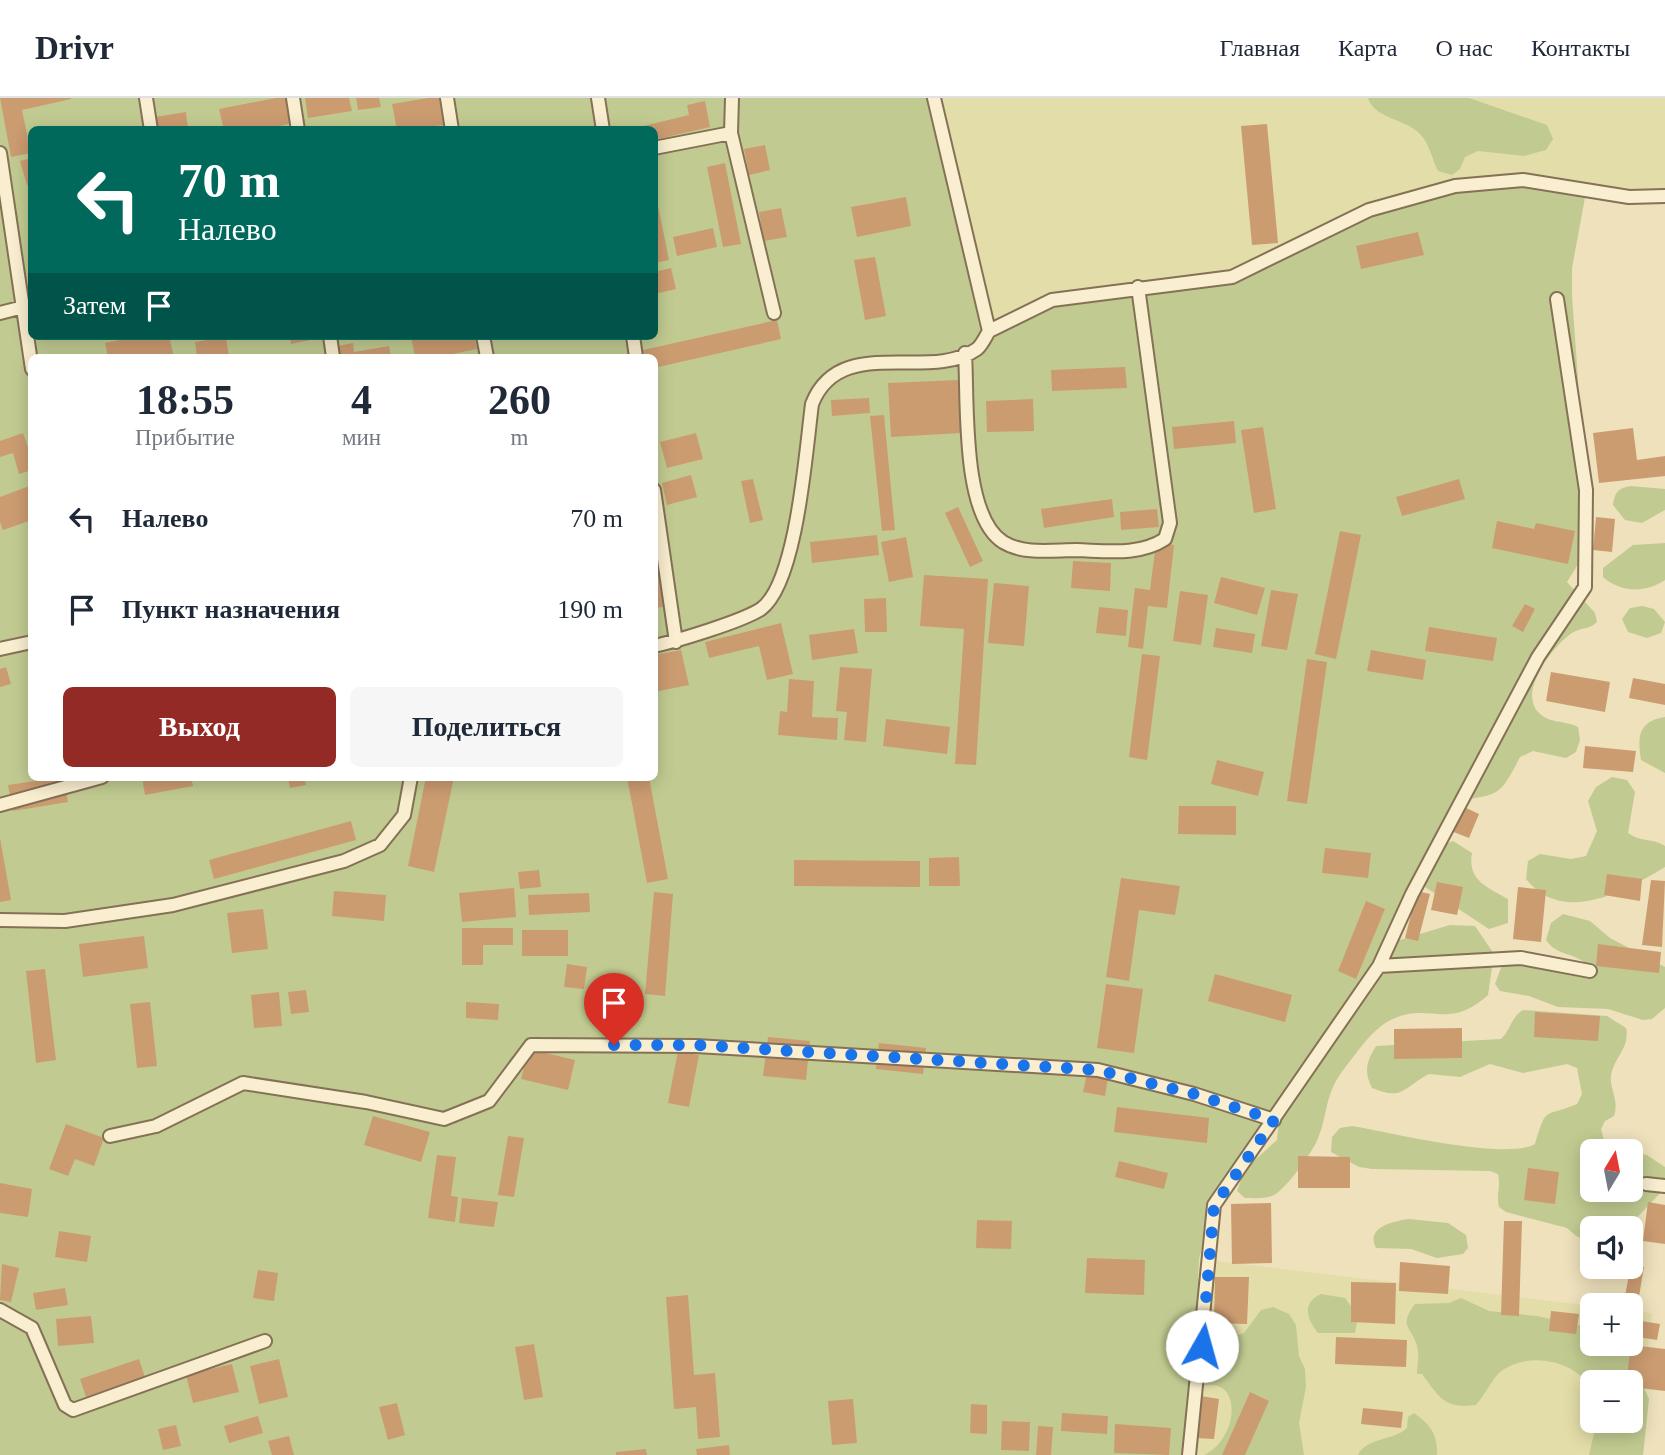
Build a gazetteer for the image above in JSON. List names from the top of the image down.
{
  "north": "top",
  "page": {
    "header": "Drivr",
    "nav": [
      "Главная",
      "Карта",
      "О нас",
      "Контакты"
    ],
    "turn": ["70 m", "Налево"],
    "then": "Затем",
    "eta": [
      "18:55",
      "Прибытие",
      "4",
      "мин",
      "260",
      "m"
    ],
    "list": [
      {
        "name": "Налево",
        "value": "70 m"
      },
      {
        "name": "Пункт назначения",
        "value": "190 m"
      }
    ],
    "buttons": ["Выход", "Поделиться"],
    "map_buttons": ["+", "−"]
  }
}
